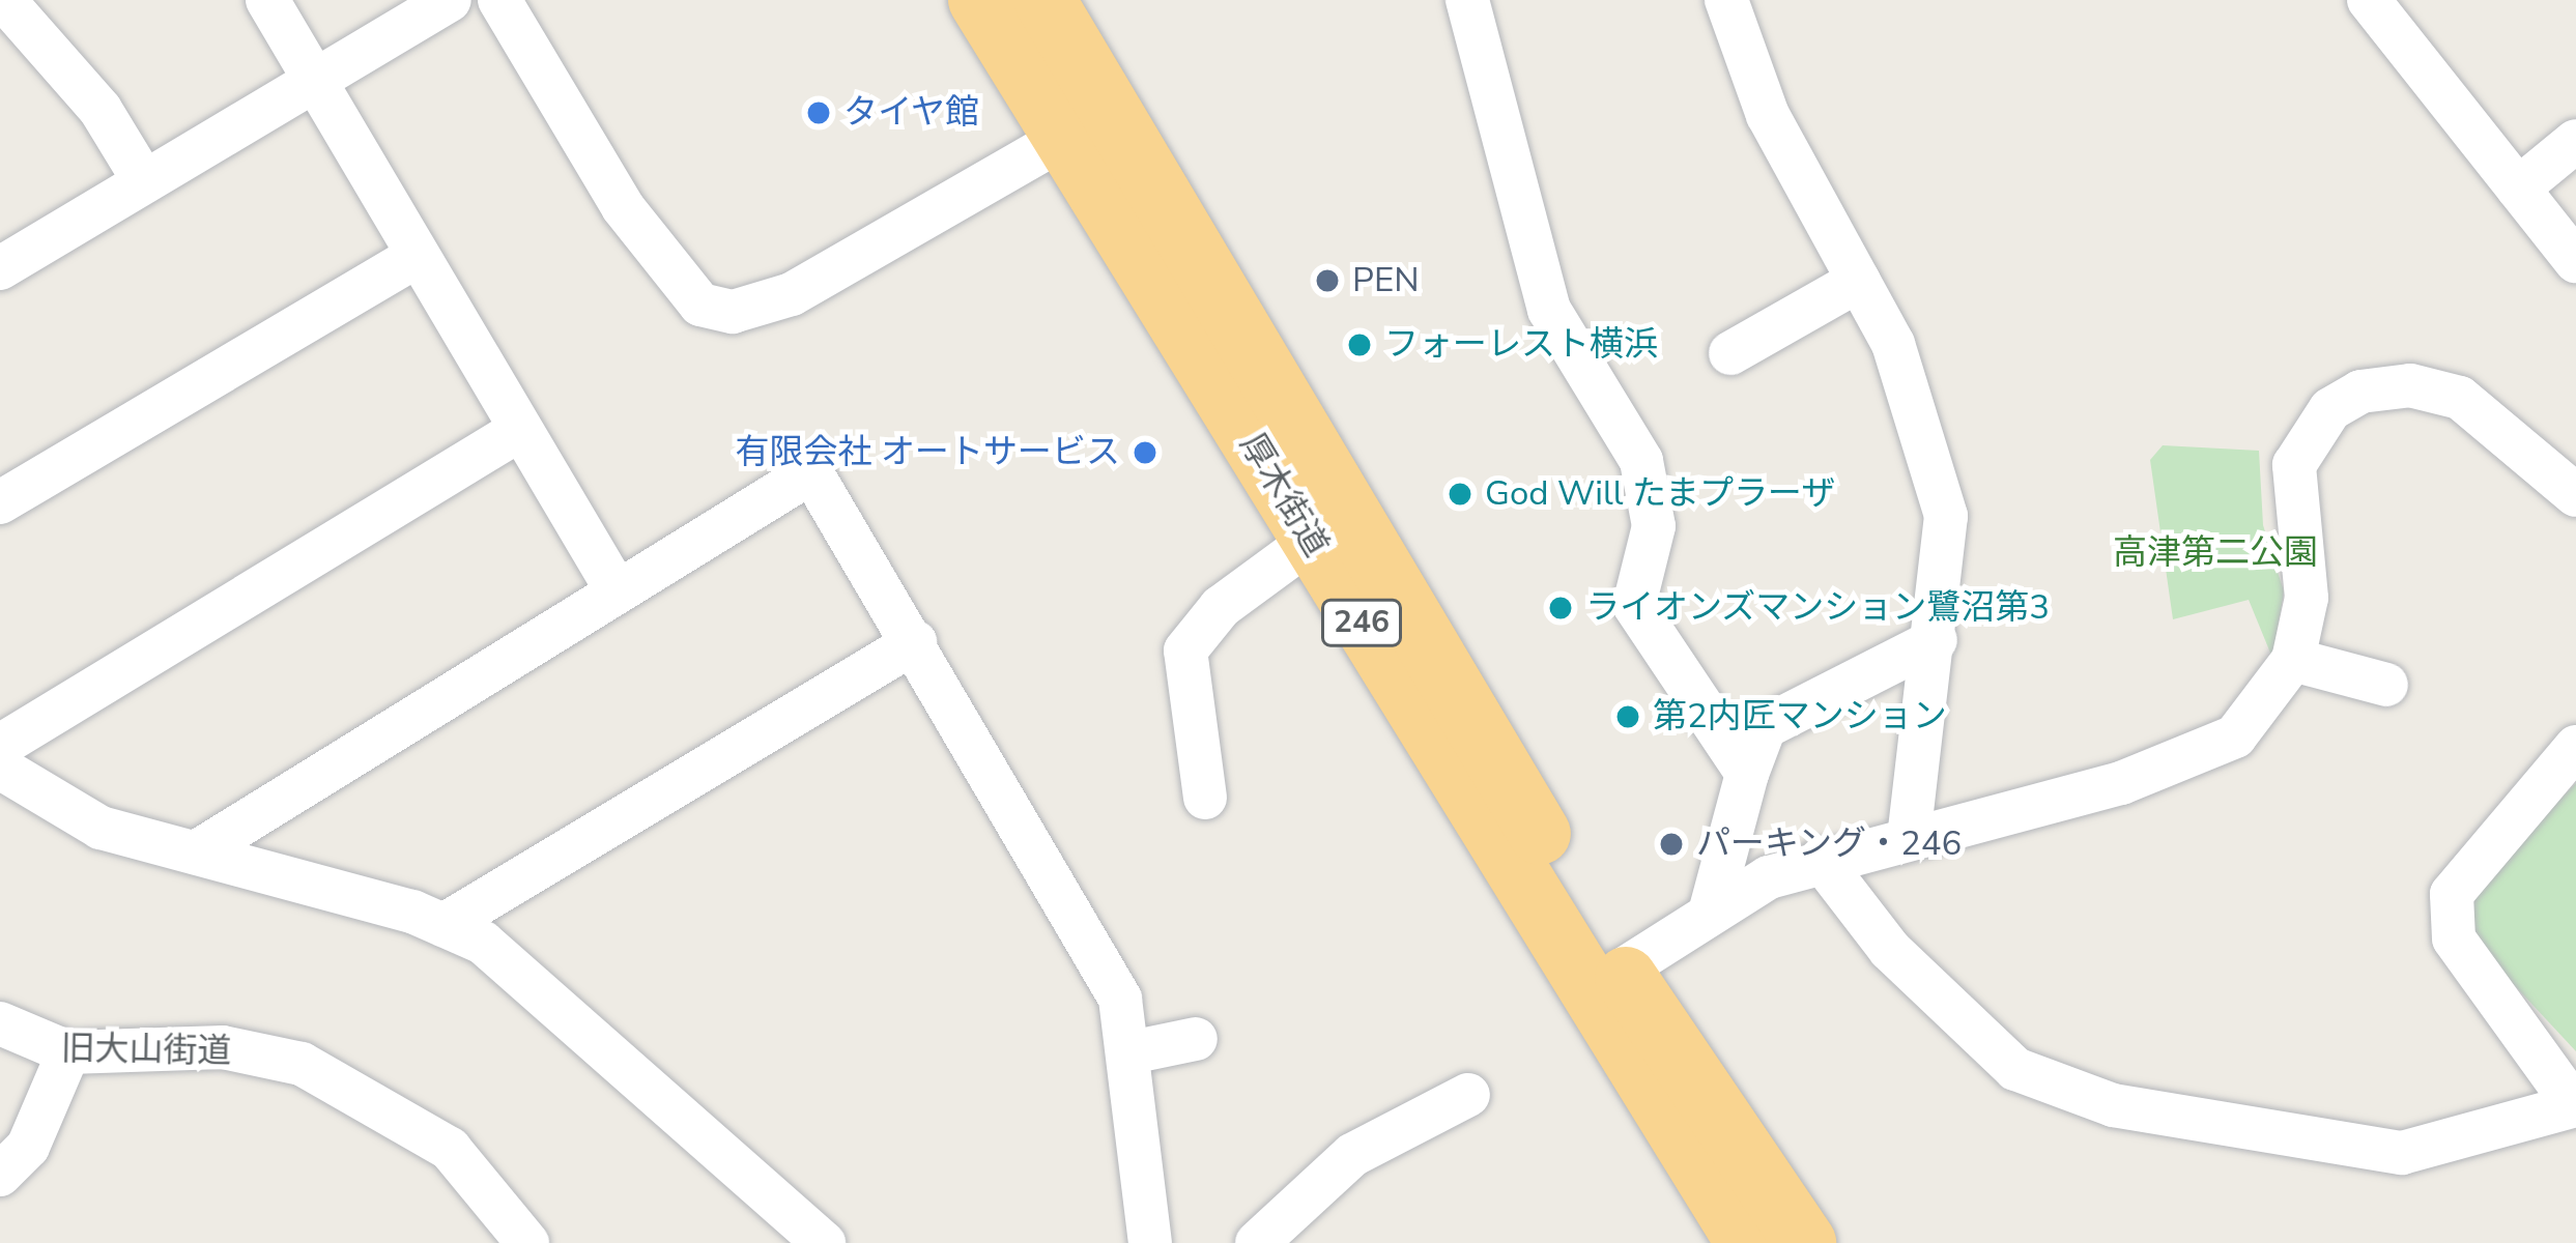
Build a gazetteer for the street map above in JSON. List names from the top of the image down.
{
  "streets": {
    "highway": ["厚木街道", "246"],
    "street": ["旧大山街道"]
  },
  "crossings": [
    ["厚木街道", "246"]
  ],
  "parks": ["高津第二公園"],
  "places": [
    "タイヤ館",
    "PEN",
    "フォーレスト横浜",
    "有限会社 オートサービス",
    "God Will たまプラーザ",
    "ライオンズマンション鷺沼第3",
    "第2内匠マンション",
    "パーキング・246"
  ]
}
